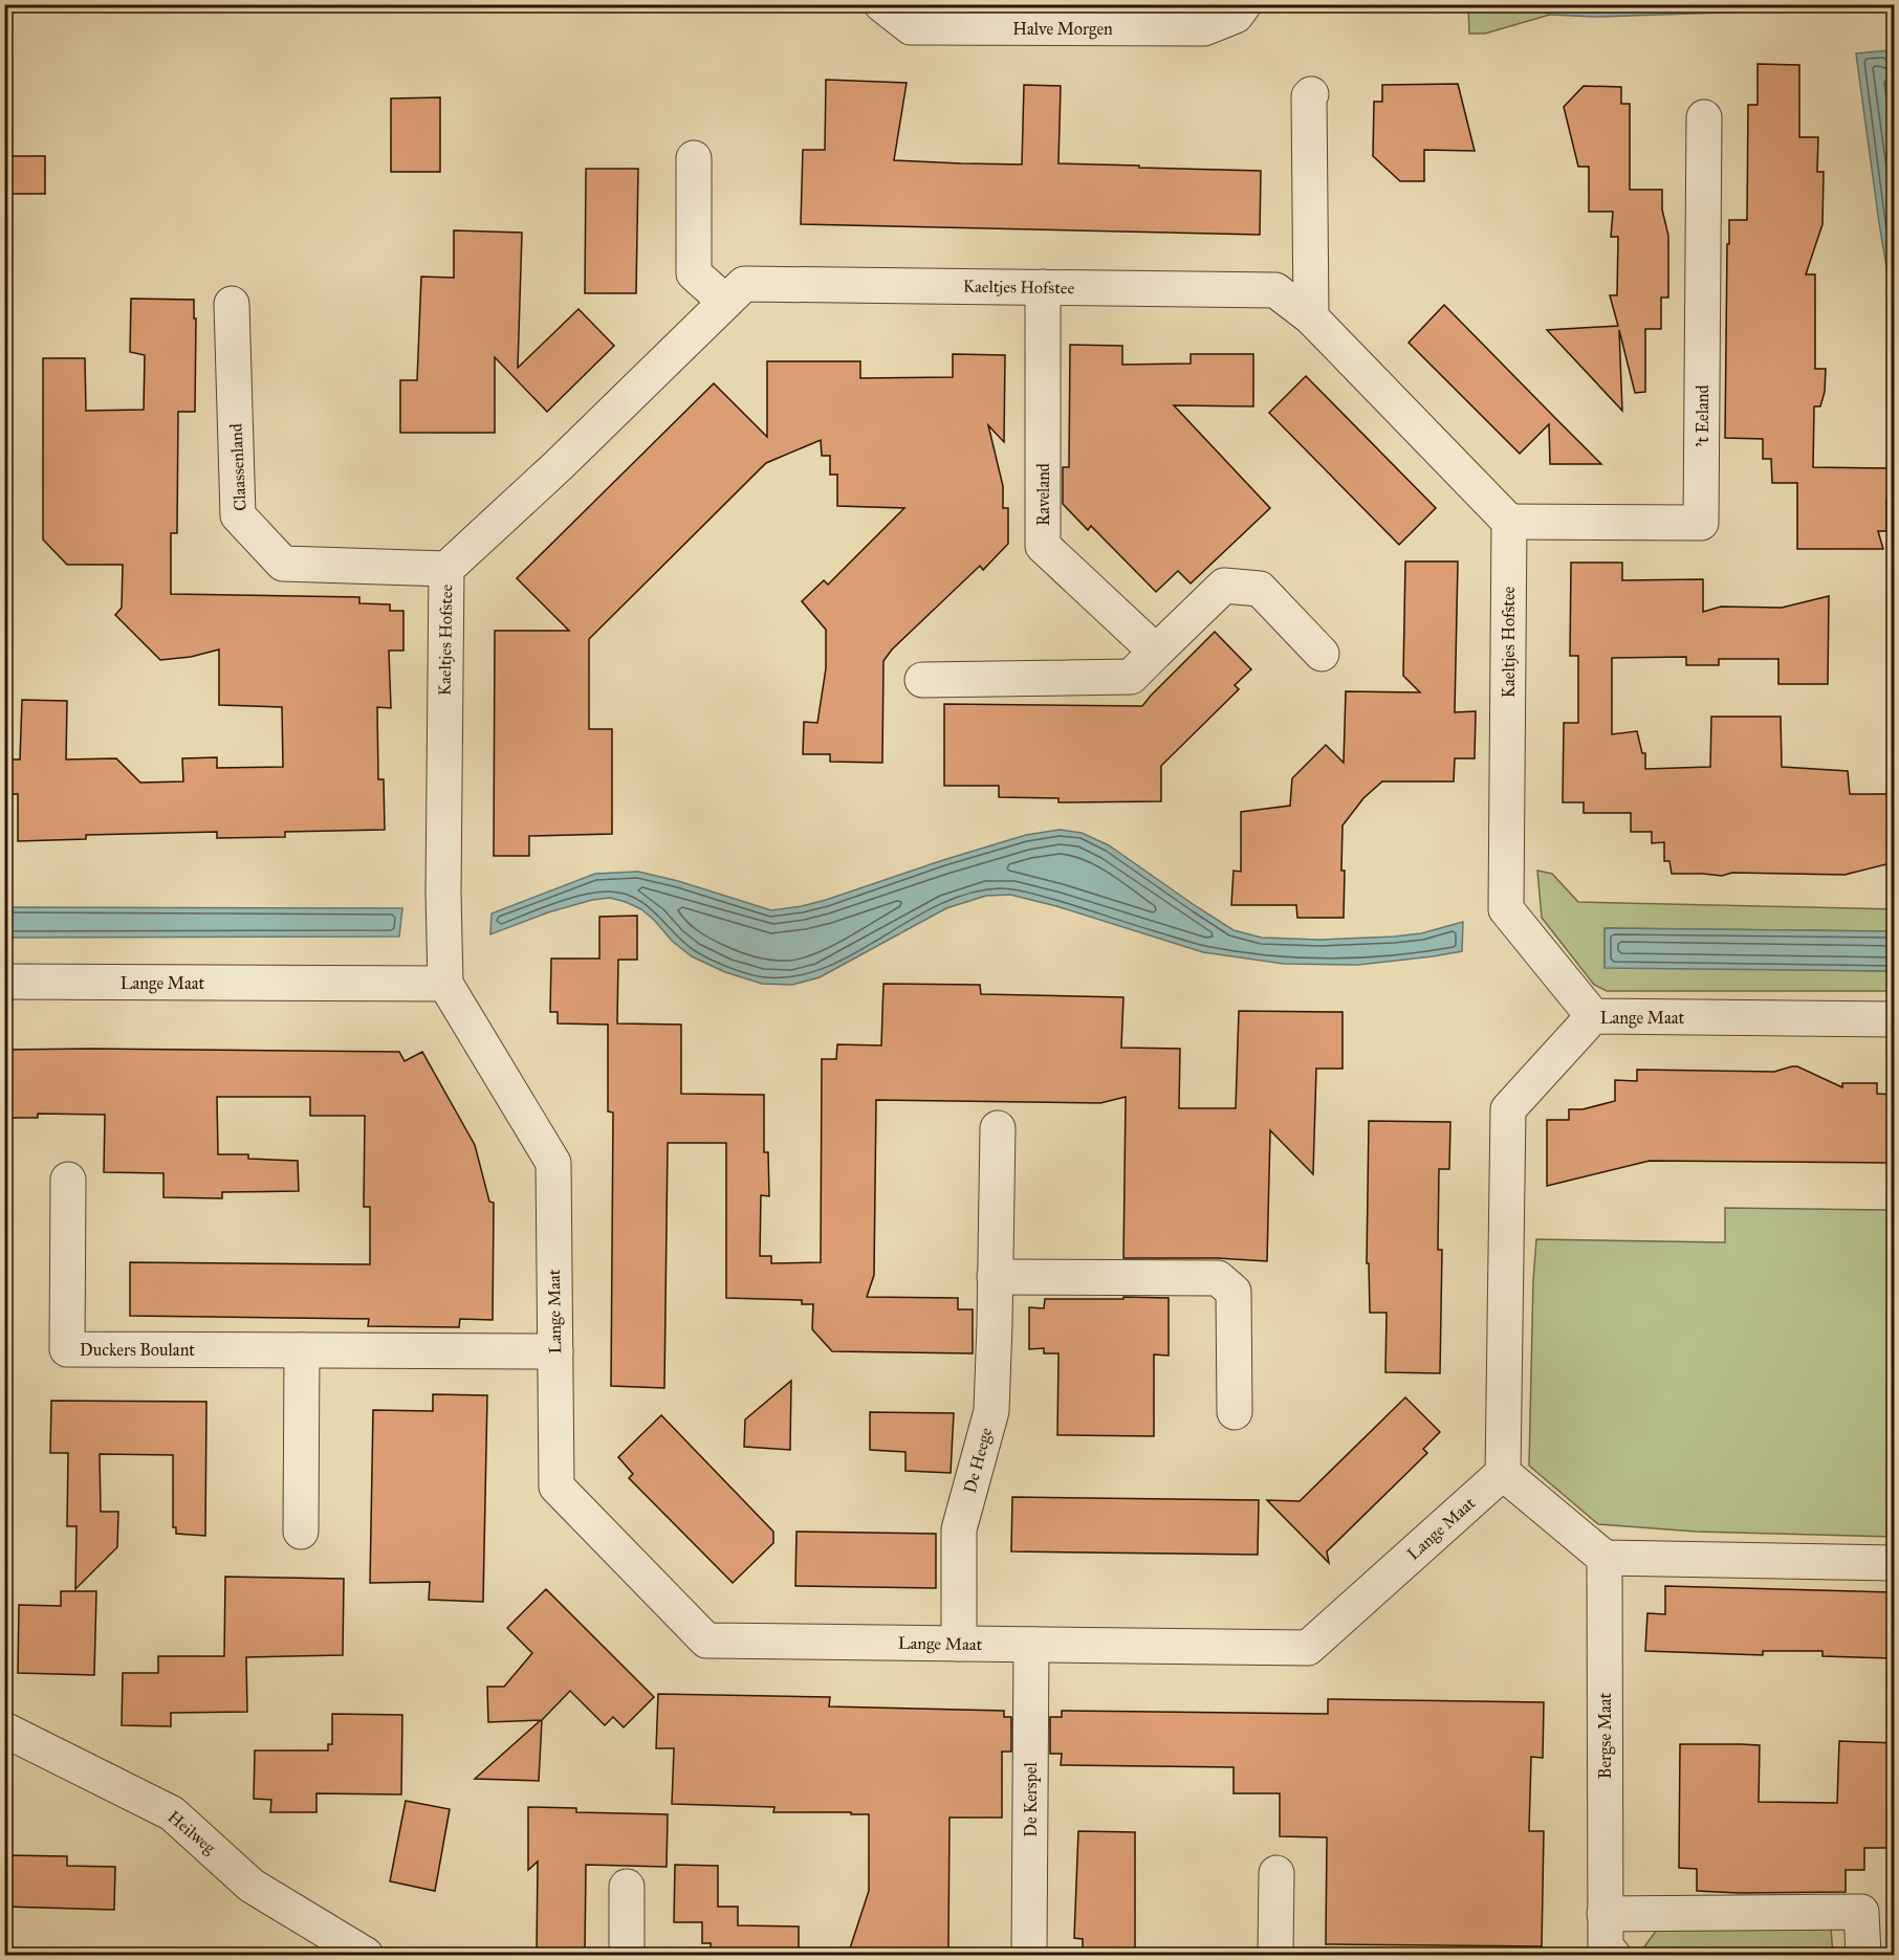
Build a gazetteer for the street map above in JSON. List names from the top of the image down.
{
  "streets": {
    "street": [
      "Halve Morgen",
      "Kaeltjes Hofstee",
      "'t Eeland",
      "Claassenland",
      "Raveland",
      "Lange Maat",
      "Duckers Boulant",
      "De Heege",
      "Bergse Maat",
      "De Kerspel",
      "Heilweg"
    ]
  },
  "crossings": [
    ["Kaeltjes Hofstee", "'t Eeland"],
    ["Kaeltjes Hofstee", "Claassenland"],
    ["Kaeltjes Hofstee", "Raveland"],
    ["Kaeltjes Hofstee", "Lange Maat"],
    ["Lange Maat", "Duckers Boulant"],
    ["Lange Maat", "De Heege"],
    ["Lange Maat", "De Kerspel"]
  ]
}
